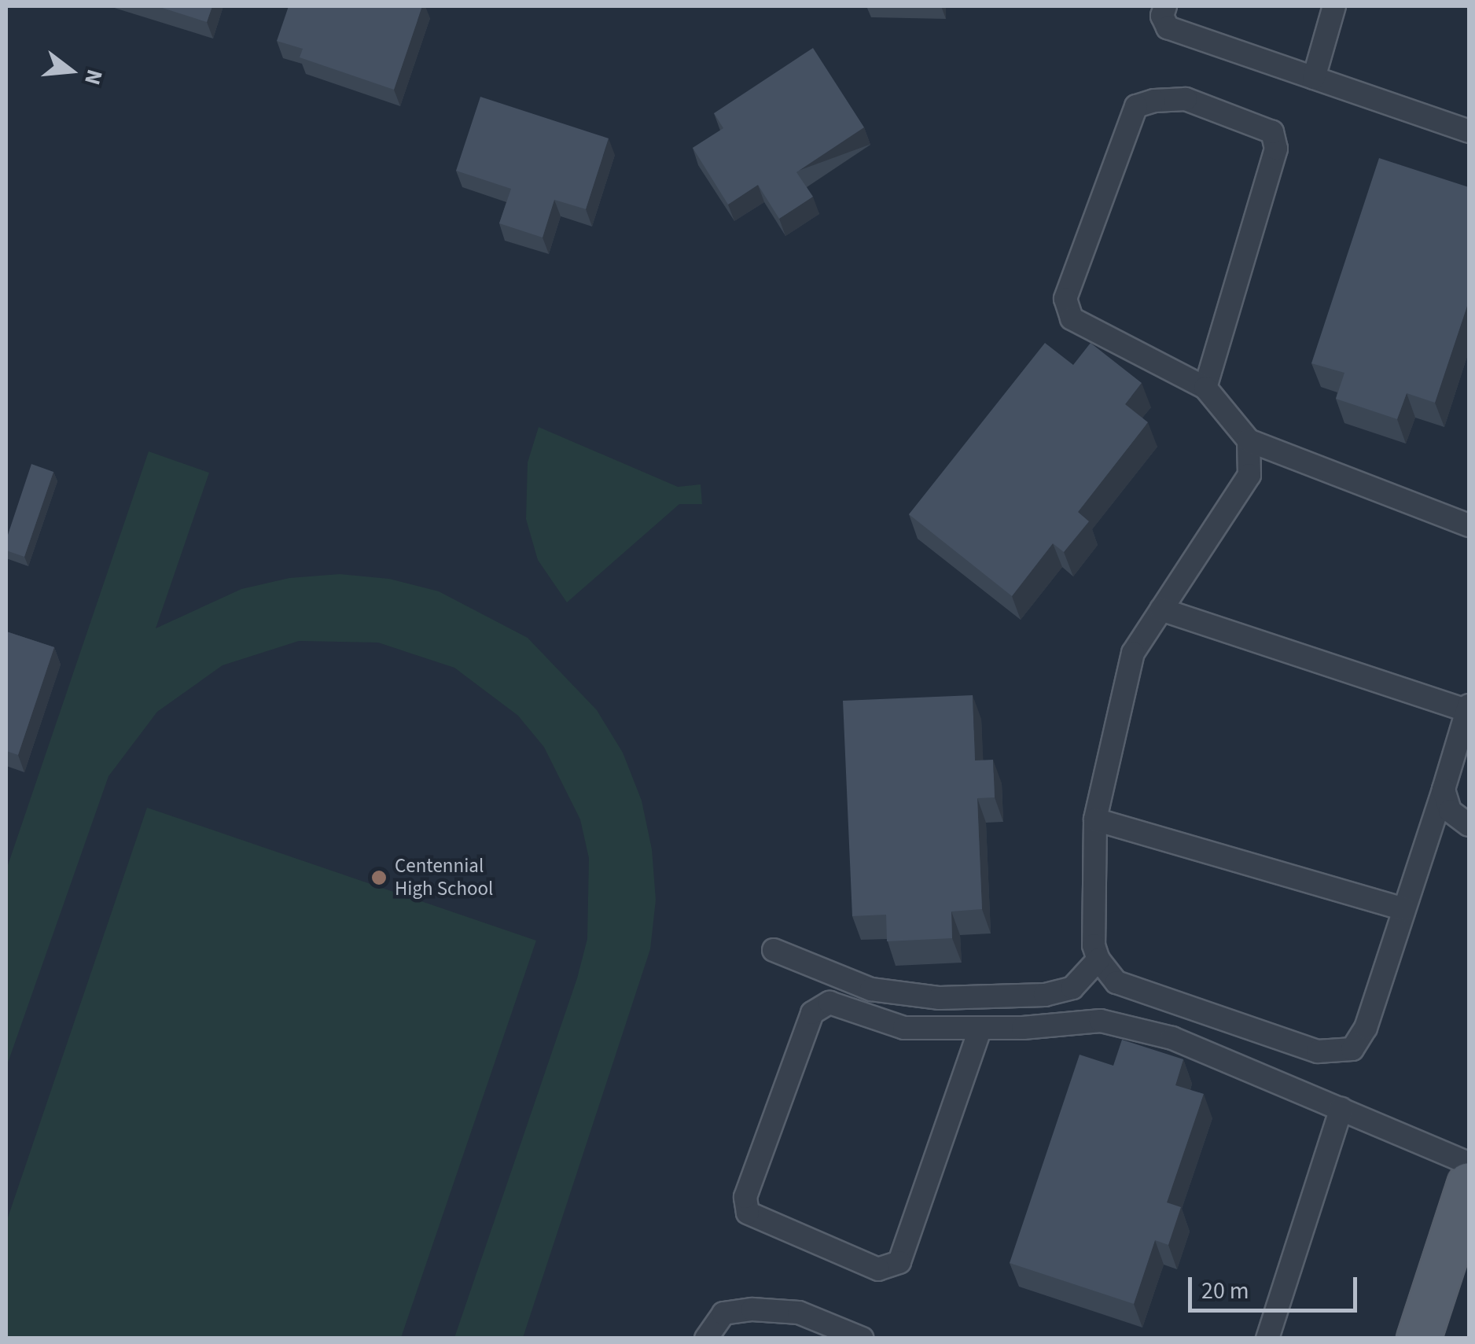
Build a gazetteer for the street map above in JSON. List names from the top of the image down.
{
  "places": ["Centennial High School"],
  "scale_bar": "20 m",
  "north": "right"
}
